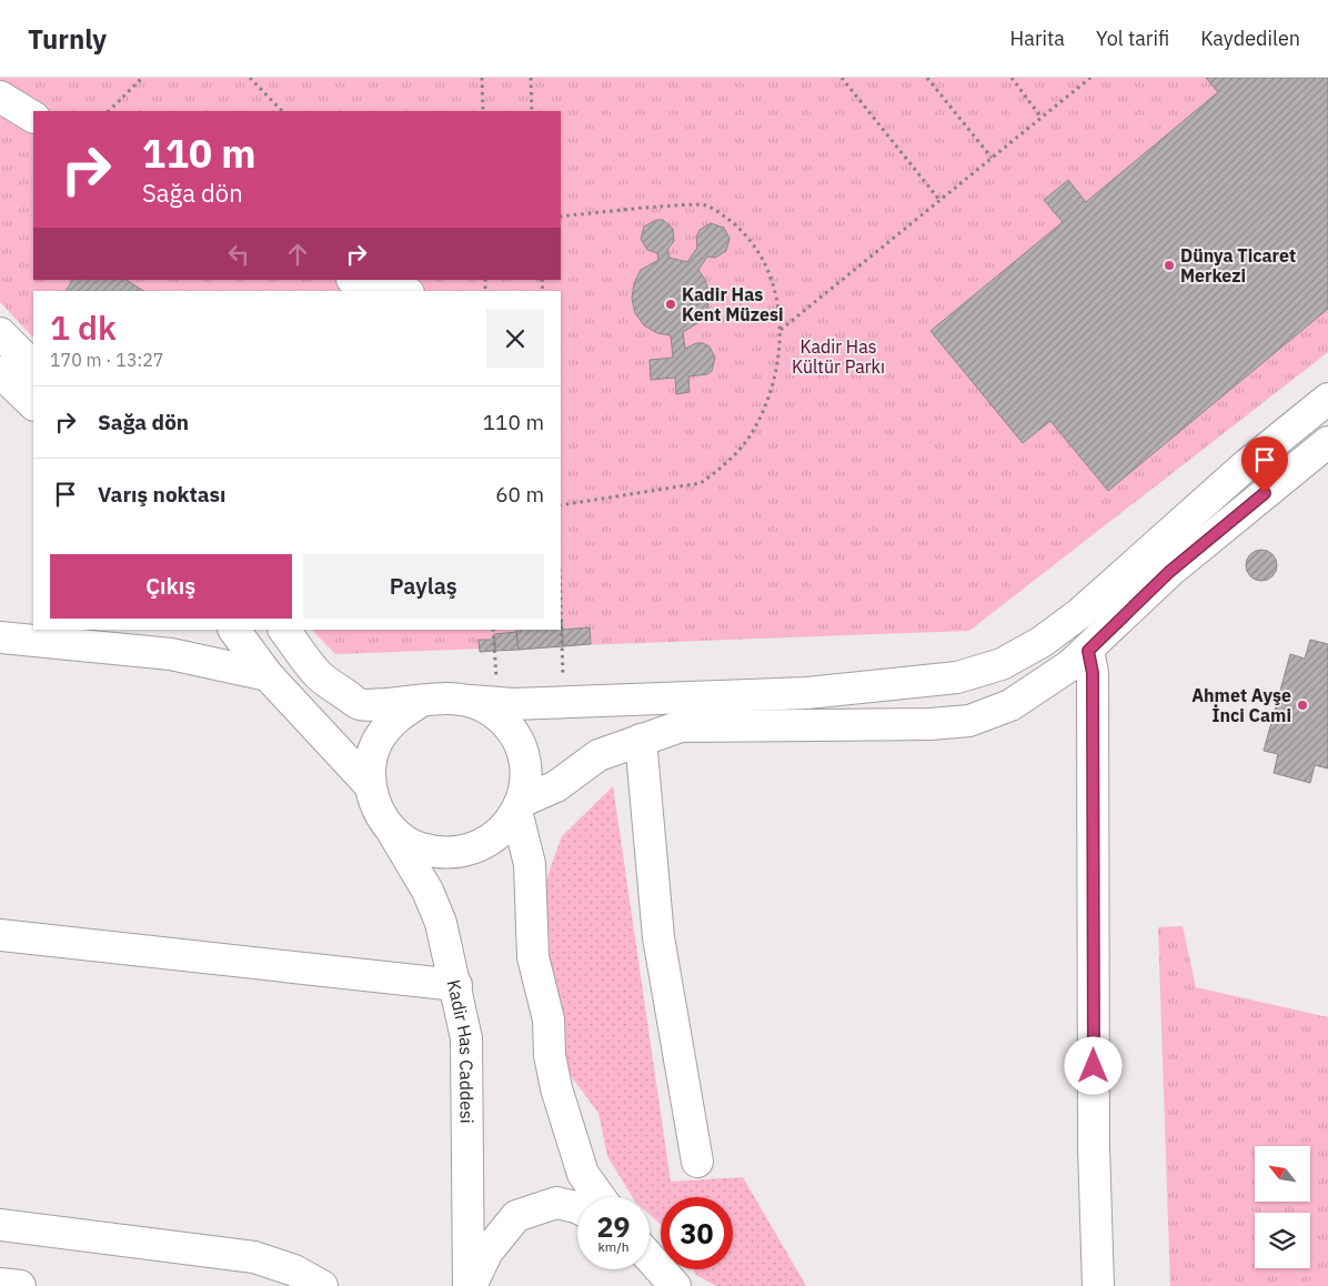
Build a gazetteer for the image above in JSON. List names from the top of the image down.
{
  "streets": {
    "street": ["Kadir Has Caddesi"]
  },
  "parks": ["Kadir Has Kültür Parkı"],
  "places": ["Dünya Ticaret Merkezi", "Kadir Has Kent Müzesi", "Ahmet Ayşe İnci Cami"],
  "north": "top left",
  "page": {
    "header": "Turnly",
    "nav": ["Harita", "Yol tarifi", "Kaydedilen"],
    "turn": ["110 m", "Sağa dön"],
    "heading": ["1 dk", "170 m · 13:27"],
    "list": [
      {
        "name": "Sağa dön",
        "value": "110 m"
      },
      {
        "name": "Varış noktası",
        "value": "60 m"
      }
    ],
    "buttons": ["Çıkış", "Paylaş"],
    "speed": "29 km/h",
    "limit": "30"
  }
}
